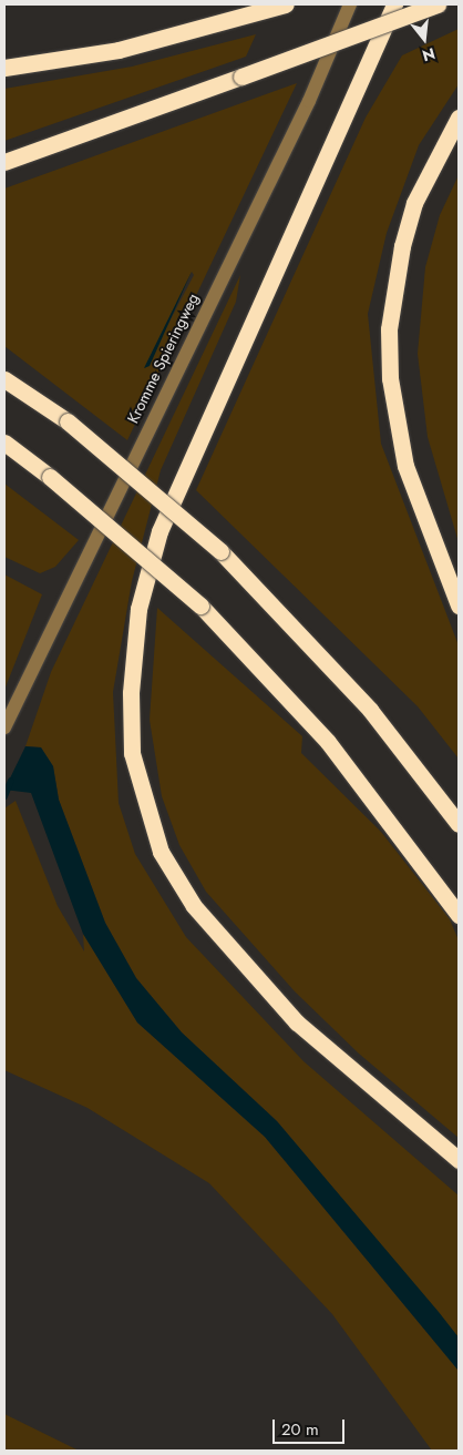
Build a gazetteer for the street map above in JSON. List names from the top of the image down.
{
  "streets": {
    "street": ["Kromme Spieringweg"]
  },
  "scale_bar": "20 m",
  "north": "bottom"
}
